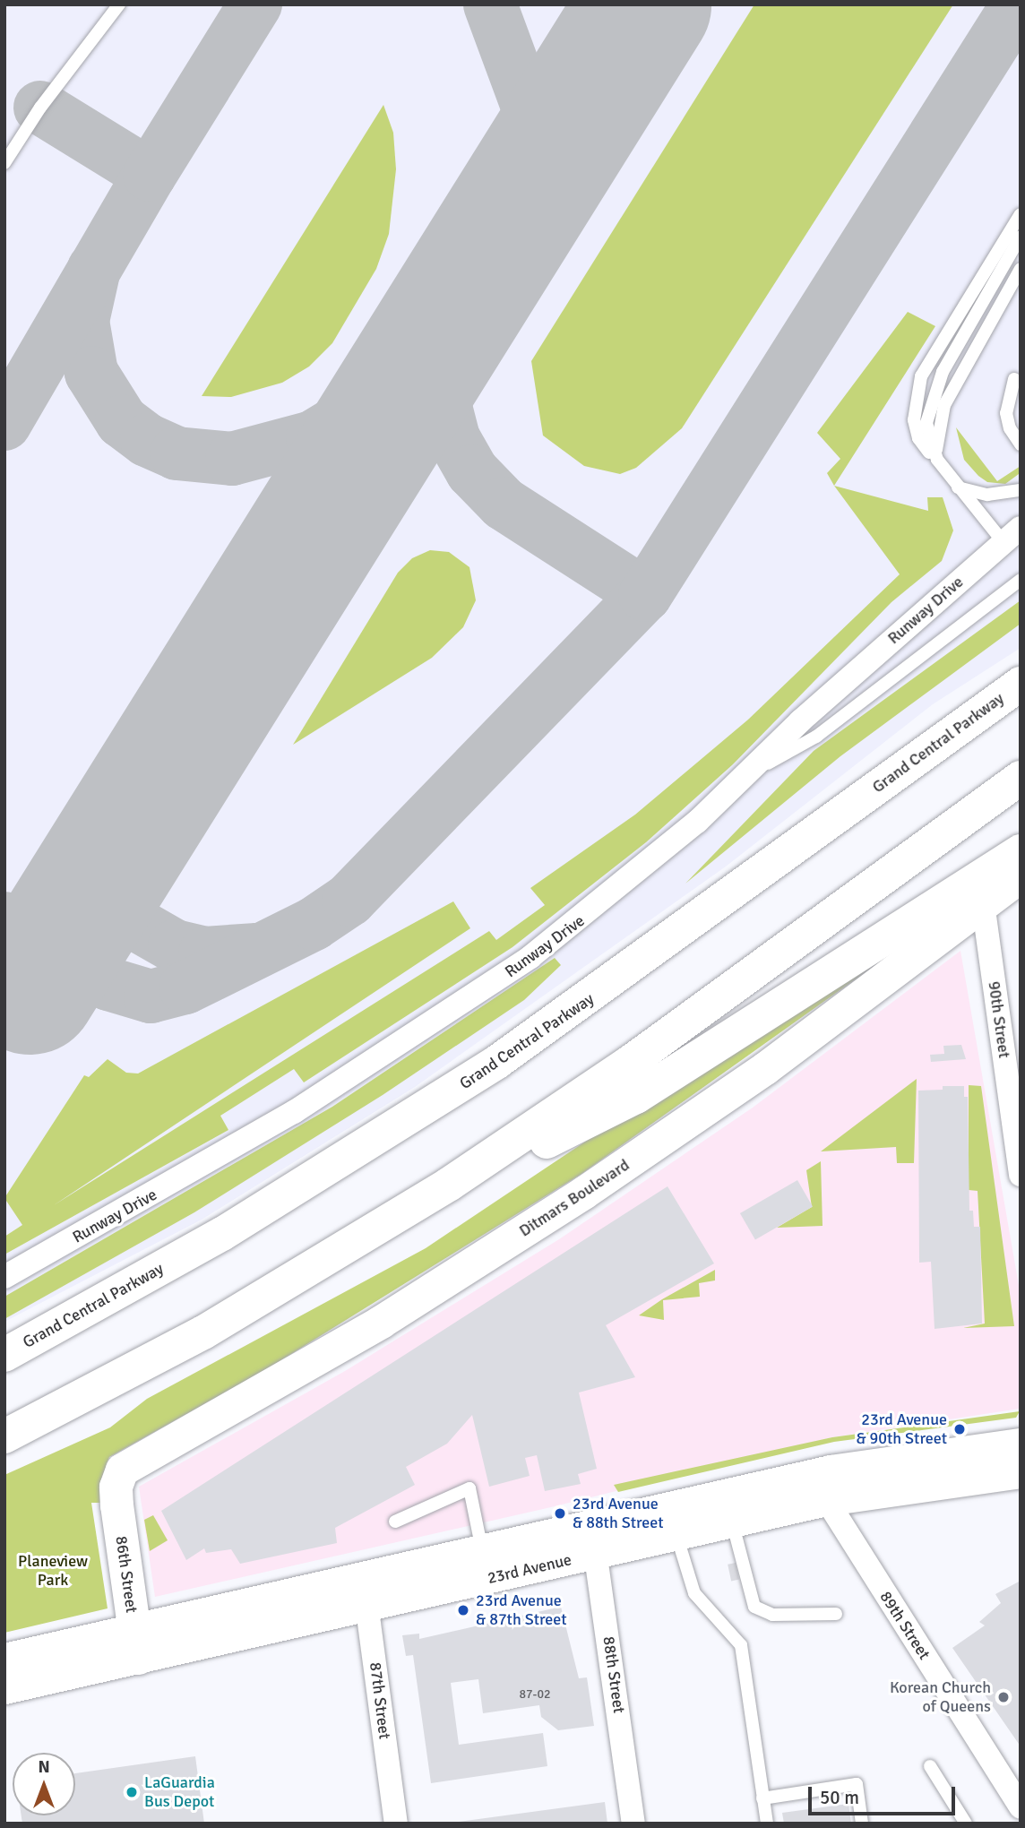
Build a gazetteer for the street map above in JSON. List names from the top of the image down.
{
  "streets": {
    "highway": ["Grand Central Parkway"],
    "street": [
      "Runway Drive",
      "90th Street",
      "Ditmars Boulevard",
      "23rd Avenue",
      "86th Street",
      "89th Street",
      "88th Street",
      "87th Street"
    ]
  },
  "crossings": [
    ["90th Street", "Ditmars Boulevard"],
    ["Ditmars Boulevard", "86th Street"],
    ["23rd Avenue", "86th Street"],
    ["23rd Avenue", "89th Street"],
    ["23rd Avenue", "88th Street"],
    ["23rd Avenue", "87th Street"]
  ],
  "parks": ["Planeview Park"],
  "places": [
    "23rd Avenue & 90th Street",
    "23rd Avenue & 88th Street",
    "23rd Avenue & 87th Street",
    "Korean Church of Queens",
    "LaGuardia Bus Depot"
  ],
  "house_numbers": ["87-02"],
  "scale_bar": "50 m",
  "north": "top"
}
